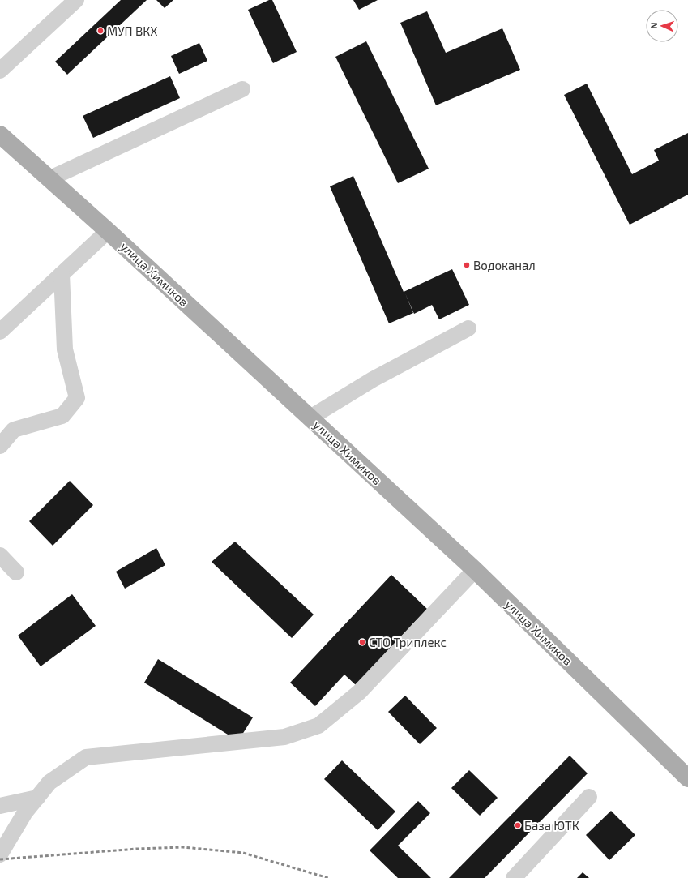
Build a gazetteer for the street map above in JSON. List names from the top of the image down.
{
  "streets": {
    "main road": ["улица Химиков"]
  },
  "places": [
    "МУП ВКХ",
    "Водоканал",
    "СТО Триплекс",
    "База ЮТК"
  ],
  "north": "left"
}
